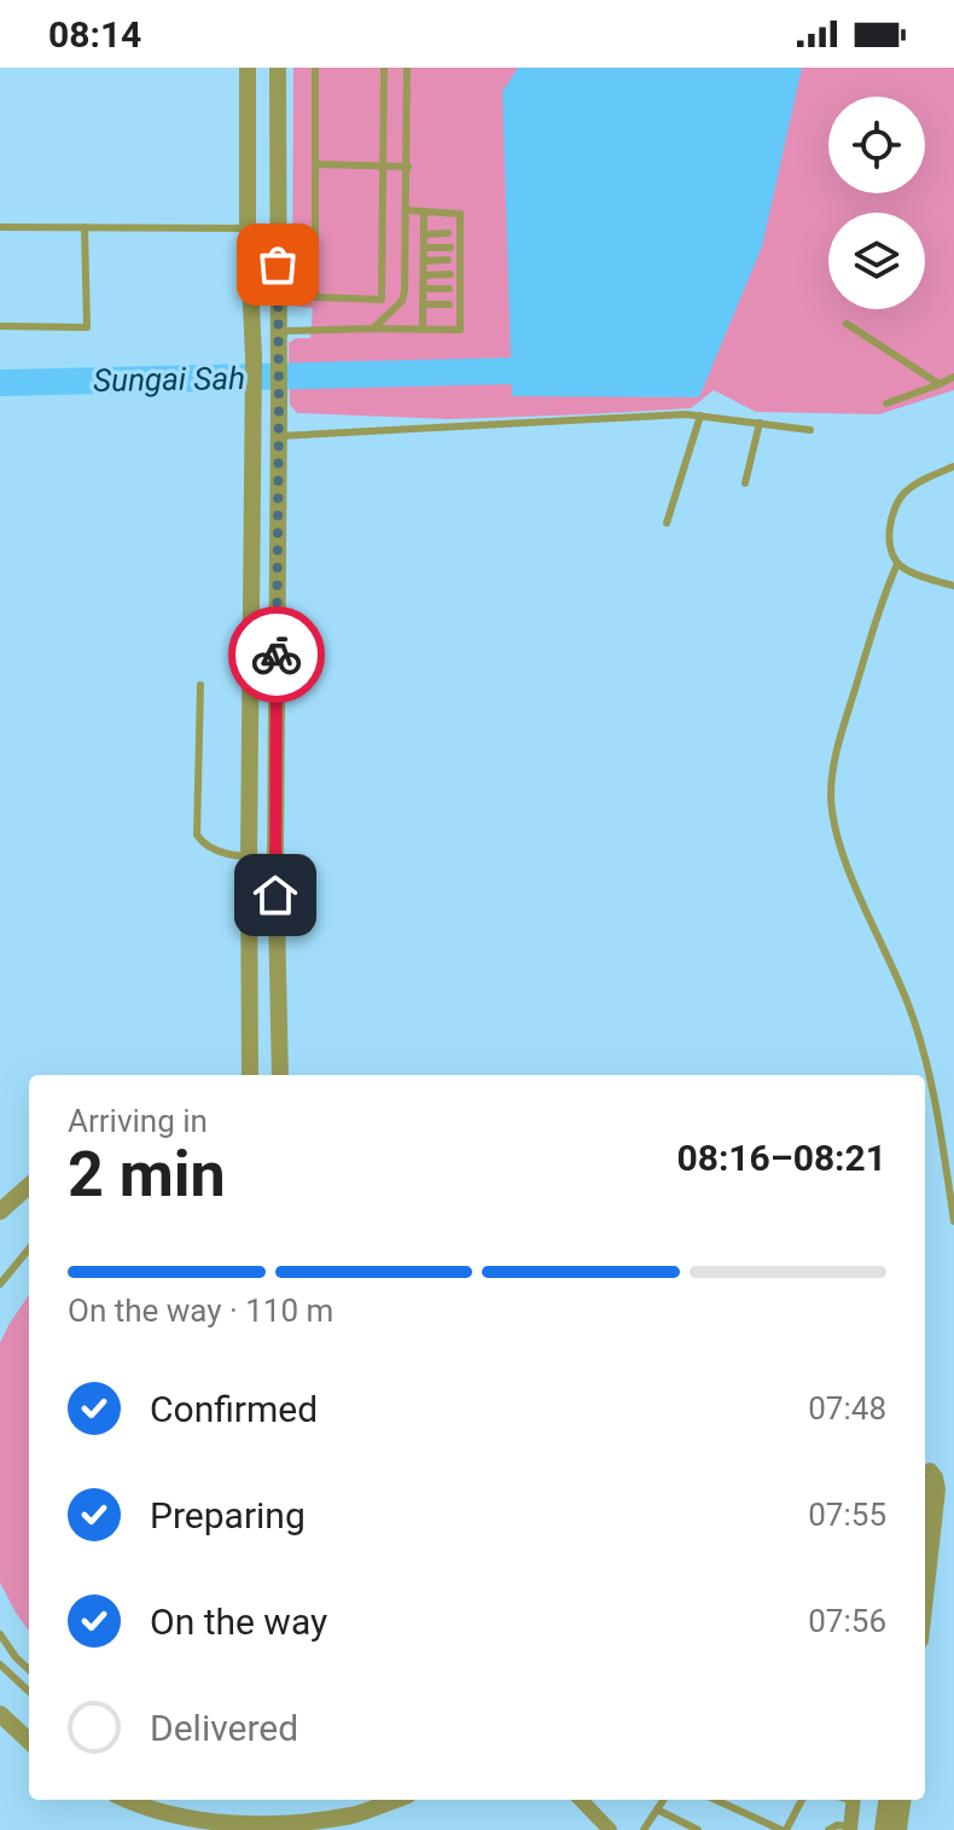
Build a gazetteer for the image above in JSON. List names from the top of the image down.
{
  "water": ["Sungai Sah"],
  "page": {
    "status": "08:14",
    "heading": ["2 min", "Arriving in", "08:16–08:21"],
    "bar": "On the way · 110 m",
    "list": [
      ["Confirmed", "07:48"],
      ["Preparing", "07:55"],
      ["On the way", "07:56"],
      "Delivered"
    ]
  }
}
